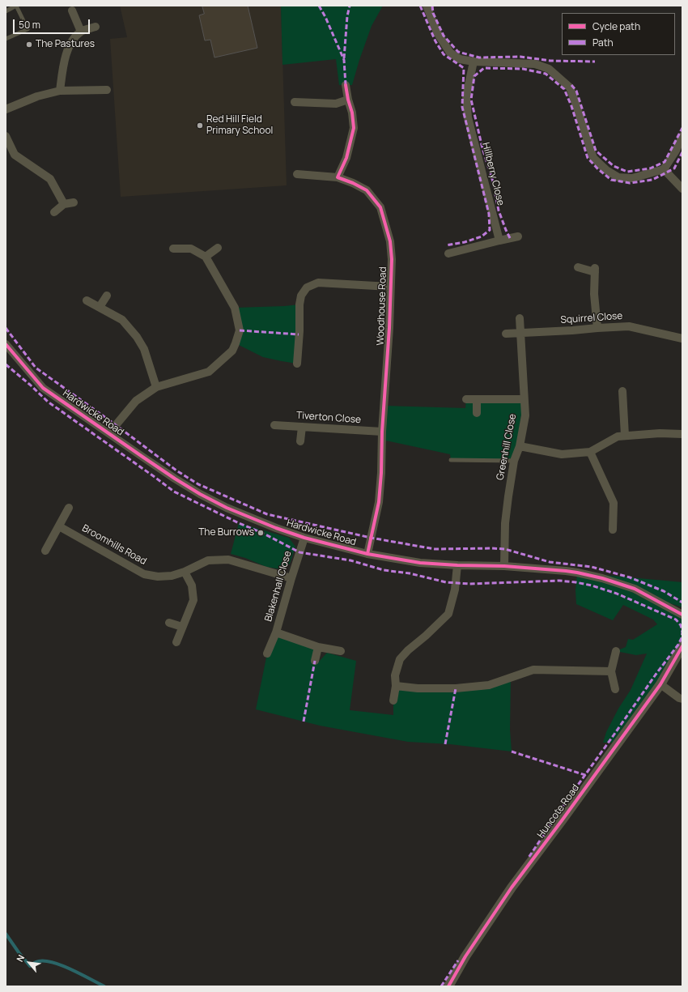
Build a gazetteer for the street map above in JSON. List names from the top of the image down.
{
  "streets": {
    "street": [
      "Hillberry Close",
      "Woodhouse Road",
      "Squirrel Close",
      "Hardwicke Road",
      "Tiverton Close",
      "Greenhill Close",
      "Broomhills Road",
      "Blakenhall Close",
      "Huncote Road"
    ]
  },
  "crossings": [
    ["Woodhouse Road", "Hardwicke Road"],
    ["Woodhouse Road", "Tiverton Close"],
    ["Squirrel Close", "Greenhill Close"],
    ["Hardwicke Road", "Greenhill Close"],
    ["Hardwicke Road", "Blakenhall Close"],
    ["Broomhills Road", "Blakenhall Close"]
  ],
  "places": ["The Pastures", "Red Hill Field Primary School", "The Burrows"],
  "legend": ["Cycle path", "Path"],
  "scale_bar": "50 m",
  "north": "top left"
}
